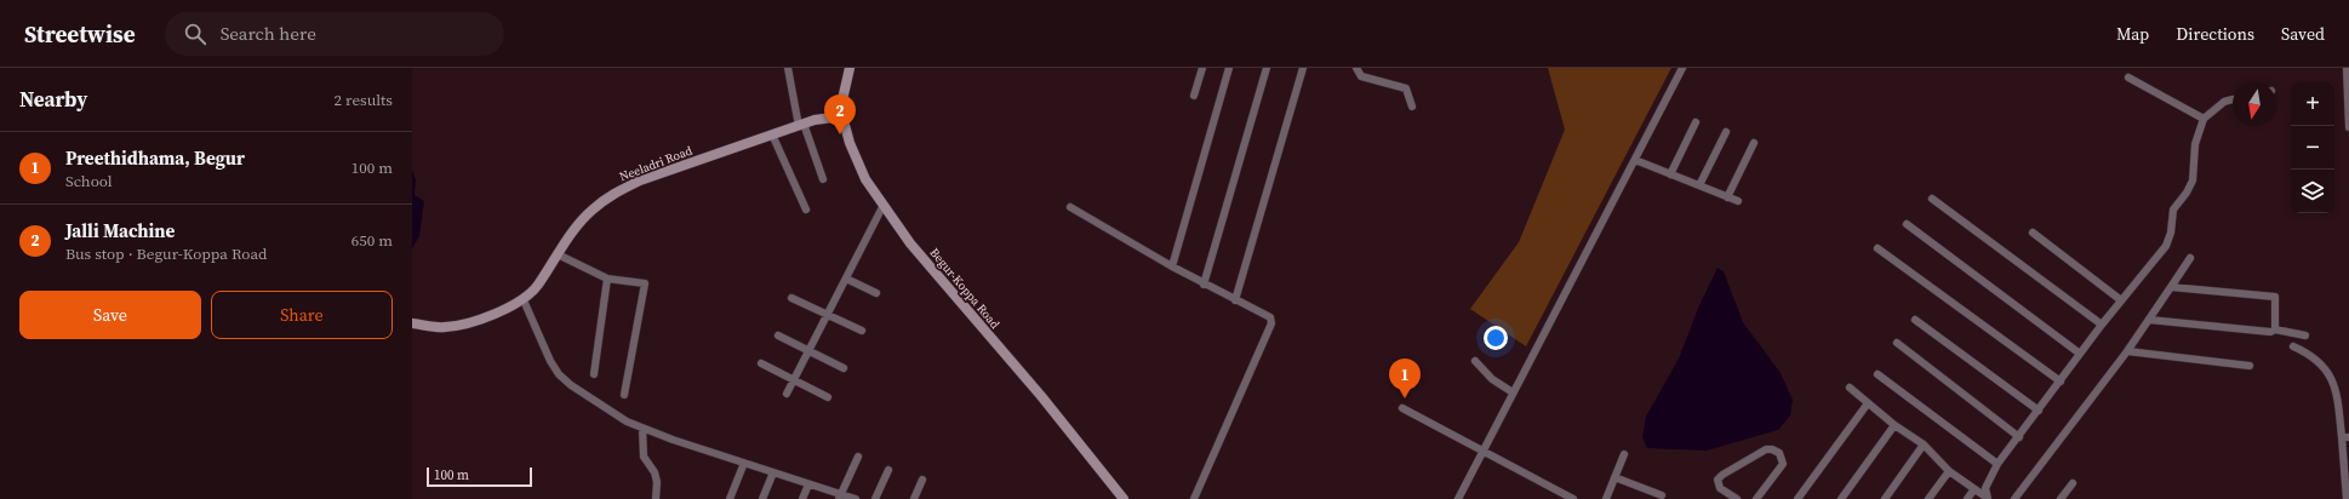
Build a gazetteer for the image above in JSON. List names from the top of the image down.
{
  "streets": {
    "main road": ["Neeladri Road", "Begur-Koppa Road"]
  },
  "crossings": [
    ["Neeladri Road", "Begur-Koppa Road"]
  ],
  "scale_bar": "100 m",
  "north": "bottom",
  "page": {
    "header": "Streetwise",
    "search": "Search here",
    "nav": ["Map", "Directions", "Saved"],
    "heading": ["Nearby", "2 results"],
    "map_buttons": ["+", "−"],
    "pins": ["2", "1"],
    "list": [
      {
        "mark": "1",
        "name": "Preethidhama, Begur",
        "note": "School",
        "value": "100 m"
      },
      {
        "mark": "2",
        "name": "Jalli Machine",
        "note": "Bus stop · Begur-Koppa Road",
        "value": "650 m"
      }
    ],
    "buttons": ["Save", "Share"],
    "scale": "100 m"
  }
}
